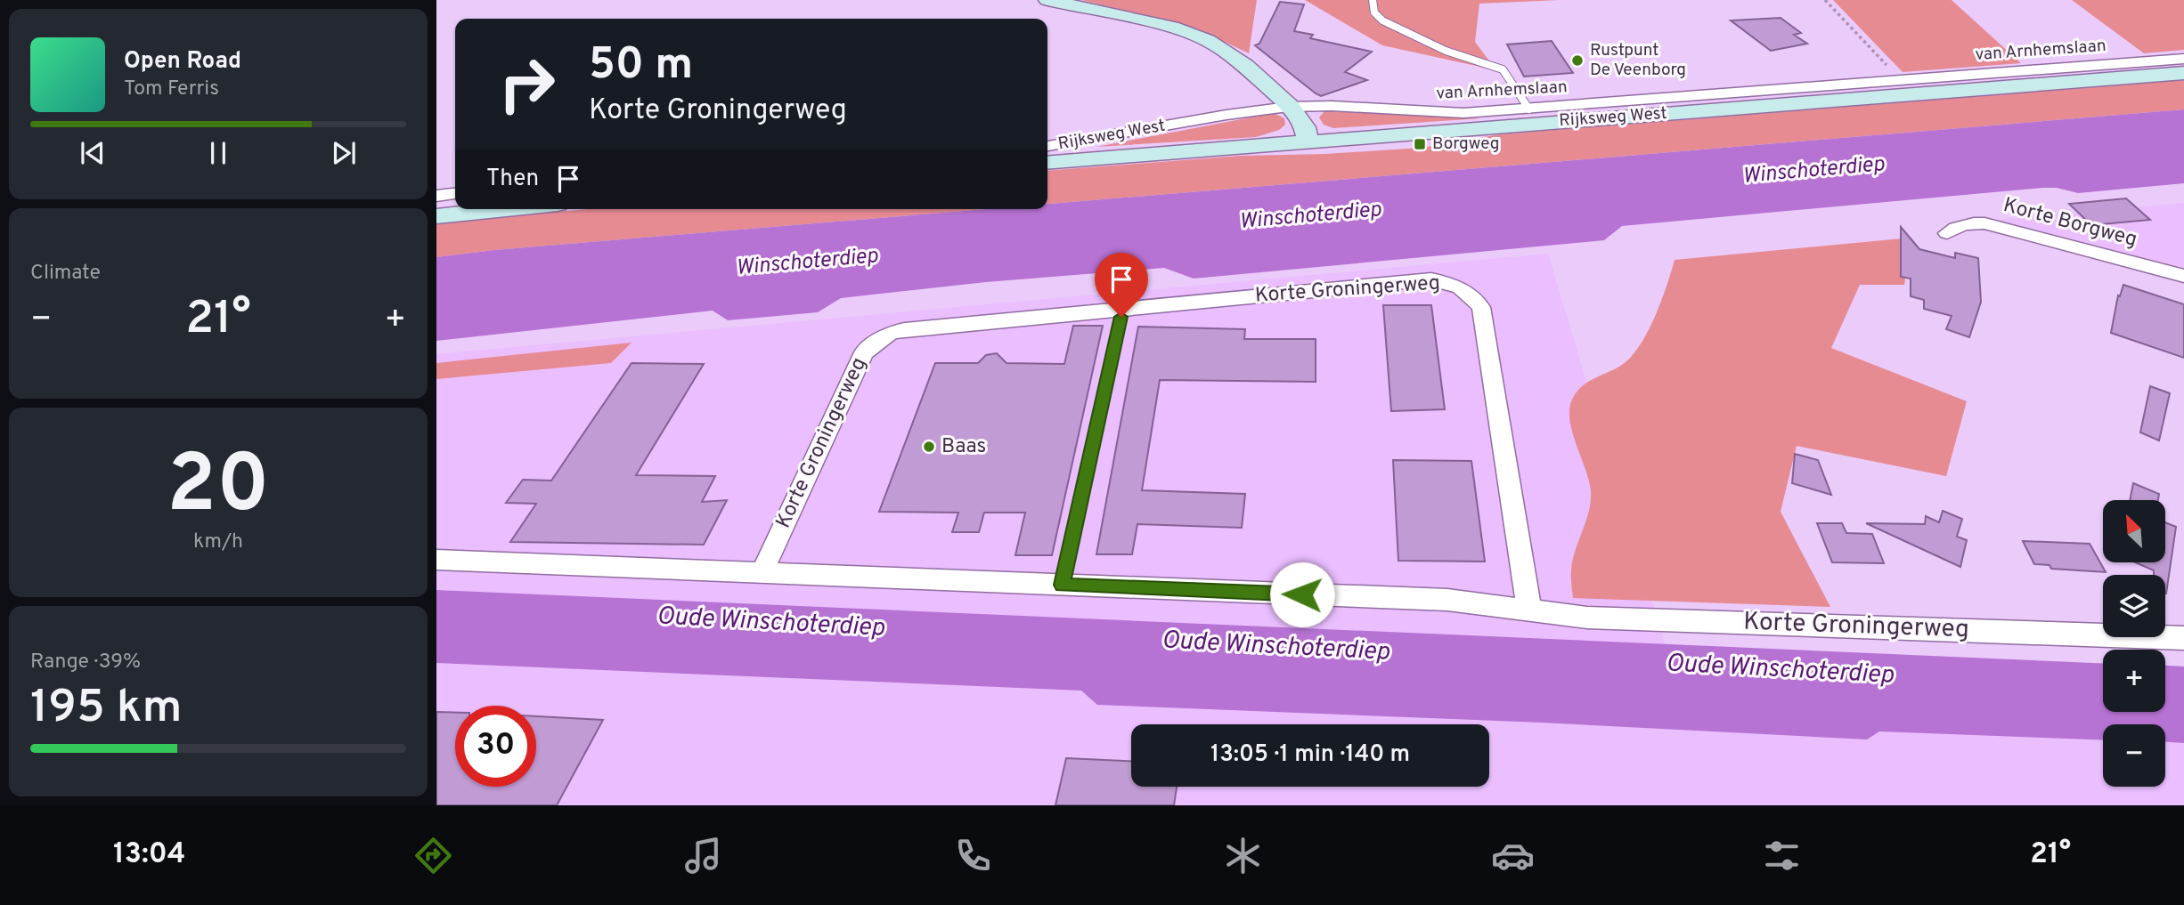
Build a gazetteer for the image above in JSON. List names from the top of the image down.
{
  "streets": {
    "main road": ["Rijksweg West"],
    "street": ["van Arnhemslaan", "Korte Borgweg", "Korte Groningerweg"]
  },
  "crossings": [
    ["van Arnhemslaan", "Rijksweg West"]
  ],
  "water": ["Winschoterdiep", "Oude Winschoterdiep"],
  "places": {
    "other": ["Rustpunt De Veenborg", "Baas"],
    "transit": ["Borgweg"]
  },
  "north": "top left",
  "page": {
    "turn": ["50 m", "Korte Groningerweg"],
    "song": ["Open Road", "Tom Ferris"],
    "then": "Then",
    "tile": [
      "Climate",
      ["20", "km/h"],
      ["Range · 39%", "195 km"]
    ],
    "heat": ["−", "21°", "+"],
    "map_buttons": ["+", "−"],
    "limit": "30",
    "trip": "13:05 · 1 min · 140 m",
    "tabs": ["13:04", "21°"]
  }
}
